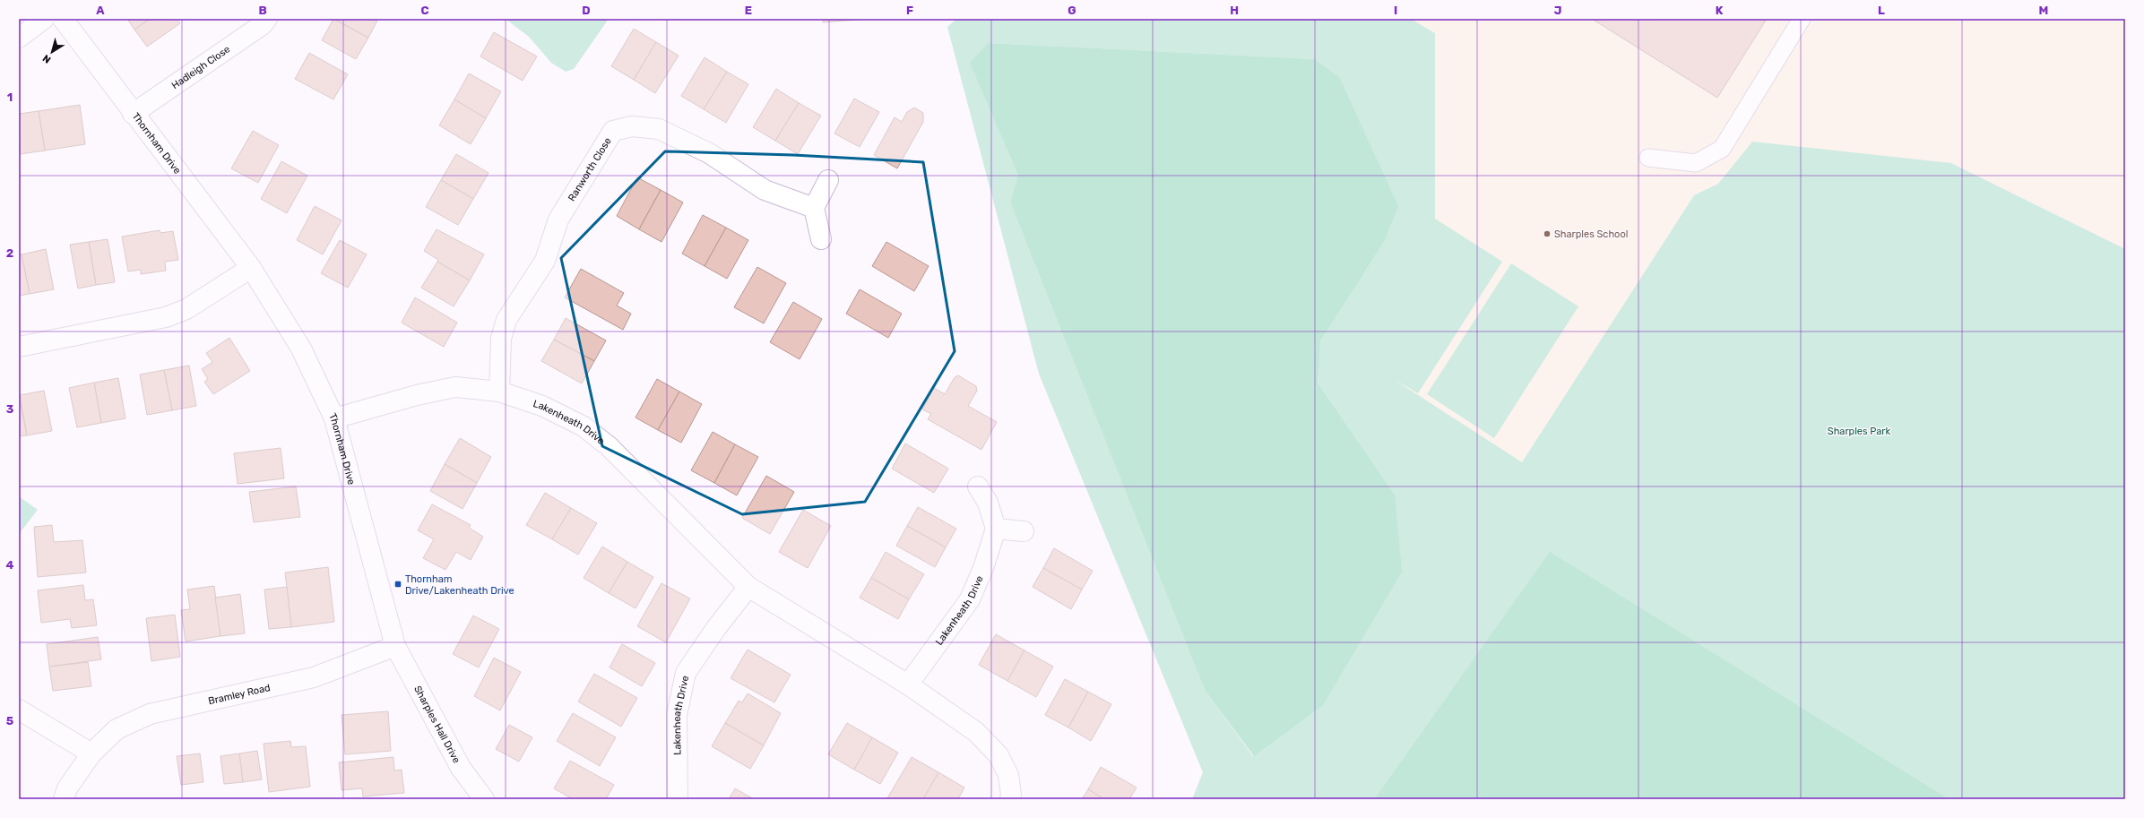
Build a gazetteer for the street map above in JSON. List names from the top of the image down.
{
  "streets": {
    "street": [
      "Hadleigh Close",
      "Thornham Drive",
      "Ranworth Close",
      "Lakenheath Drive",
      "Bramley Road",
      "Sharples Hall Drive"
    ]
  },
  "crossings": [
    ["Hadleigh Close", "Thornham Drive"],
    ["Thornham Drive", "Lakenheath Drive"],
    ["Thornham Drive", "Bramley Road"],
    ["Thornham Drive", "Sharples Hall Drive"],
    ["Ranworth Close", "Lakenheath Drive"],
    ["Bramley Road", "Sharples Hall Drive"]
  ],
  "parks": ["Sharples Park"],
  "places": {
    "other": ["Sharples School"],
    "transit": ["Thornham Drive/Lakenheath Drive"]
  },
  "north": "bottom left",
  "grid": {
    "columns": [
      "A",
      "B",
      "C",
      "D",
      "E",
      "F",
      "G",
      "H",
      "I",
      "J",
      "K",
      "L",
      "M"
    ],
    "rows": [
      "1",
      "2",
      "3",
      "4",
      "5"
    ]
  }
}
